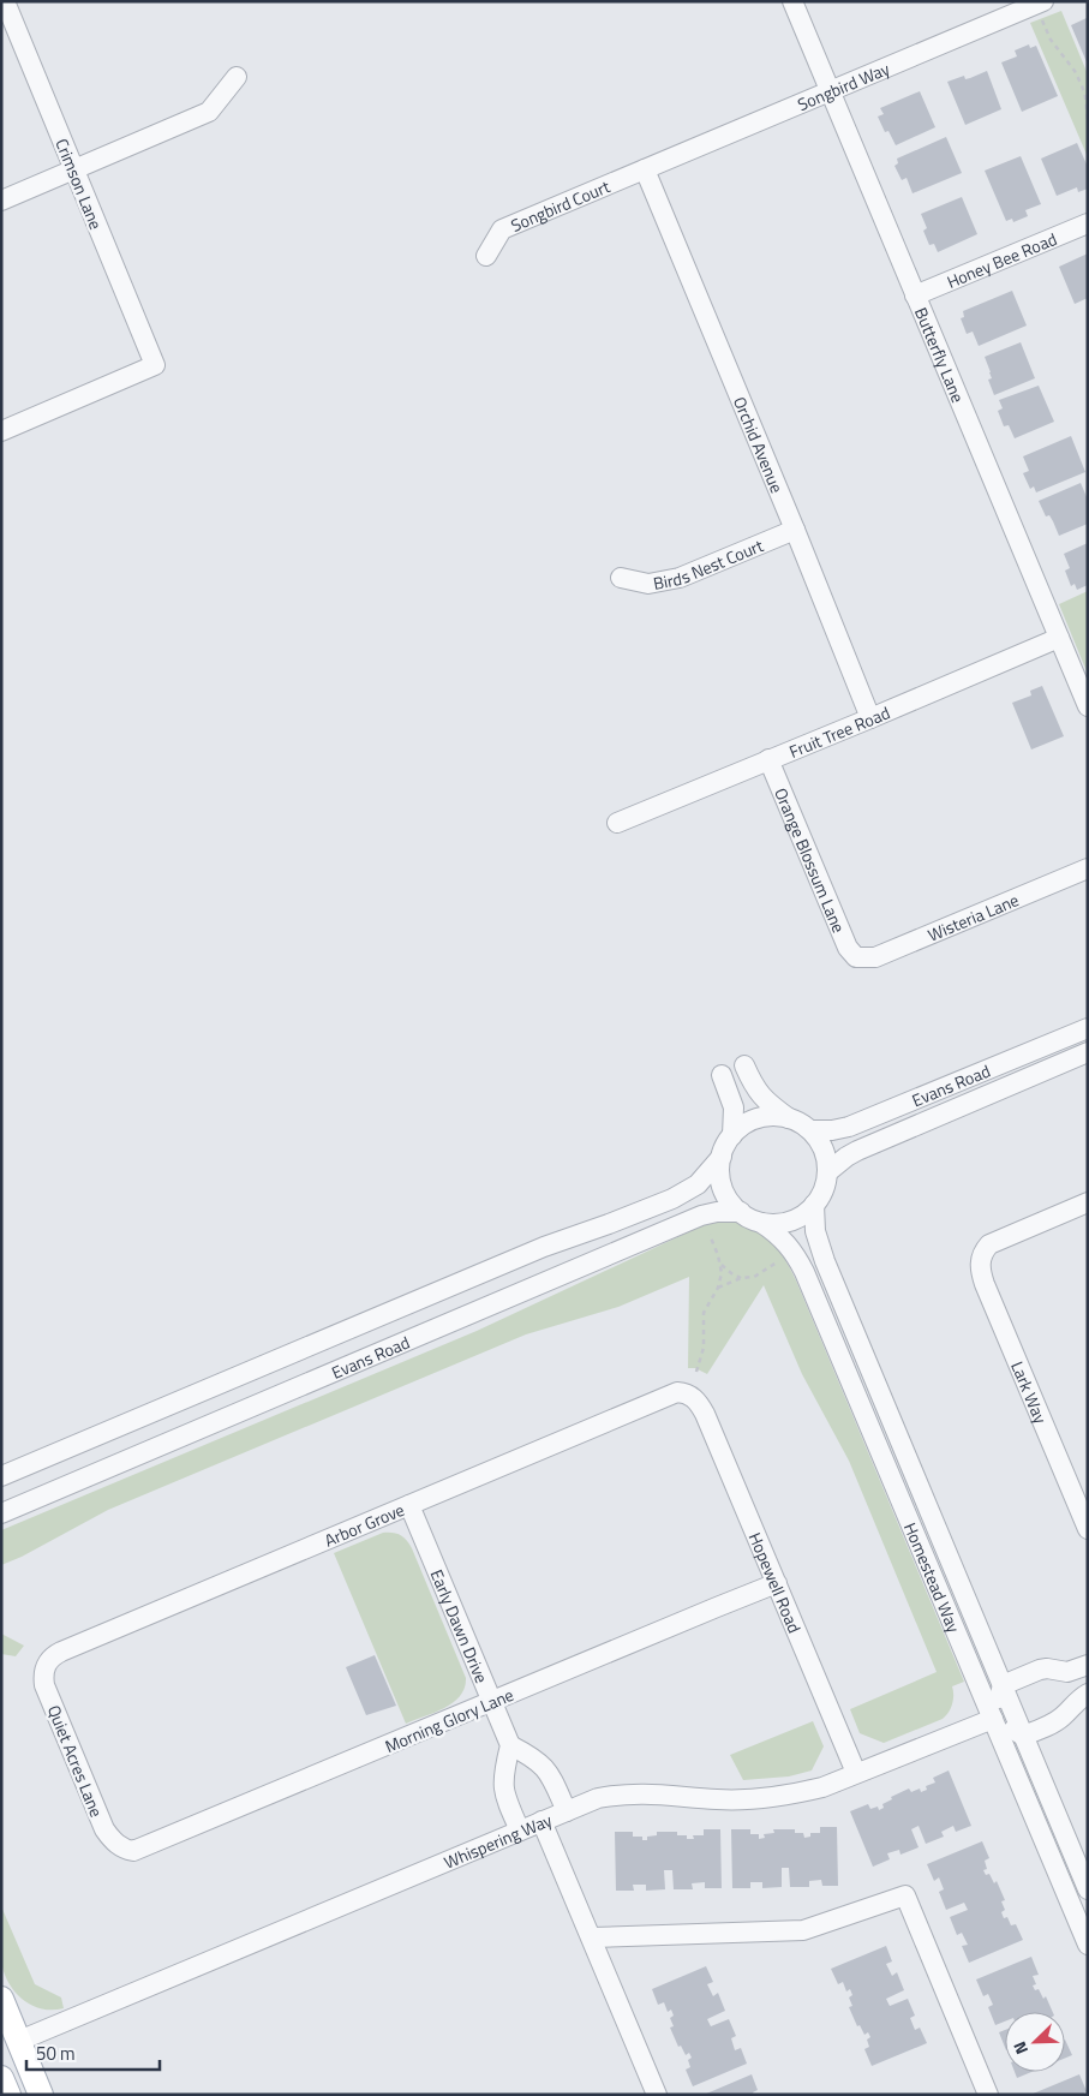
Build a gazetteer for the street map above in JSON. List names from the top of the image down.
{
  "streets": {
    "street": [
      "Songbird Way",
      "Crimson Lane",
      "Songbird Court",
      "Honey Bee Road",
      "Butterfly Lane",
      "Orchid Avenue",
      "Birds Nest Court",
      "Fruit Tree Road",
      "Orange Blossum Lane",
      "Wisteria Lane",
      "Evans Road",
      "Lark Way",
      "Arbor Grove",
      "Homestead Way",
      "Hopewell Road",
      "Early Dawn Drive",
      "Morning Glory Lane",
      "Quiet Acres Lane",
      "Whispering Way"
    ]
  },
  "crossings": [
    ["Songbird Way", "Songbird Court"],
    ["Songbird Way", "Butterfly Lane"],
    ["Songbird Way", "Orchid Avenue"],
    ["Songbird Court", "Orchid Avenue"],
    ["Honey Bee Road", "Butterfly Lane"],
    ["Butterfly Lane", "Fruit Tree Road"],
    ["Orchid Avenue", "Birds Nest Court"],
    ["Orchid Avenue", "Fruit Tree Road"],
    ["Fruit Tree Road", "Orange Blossum Lane"],
    ["Orange Blossum Lane", "Wisteria Lane"],
    ["Evans Road", "Homestead Way"],
    ["Arbor Grove", "Hopewell Road"],
    ["Arbor Grove", "Early Dawn Drive"],
    ["Arbor Grove", "Quiet Acres Lane"],
    ["Homestead Way", "Whispering Way"],
    ["Hopewell Road", "Morning Glory Lane"],
    ["Hopewell Road", "Whispering Way"],
    ["Early Dawn Drive", "Morning Glory Lane"],
    ["Morning Glory Lane", "Quiet Acres Lane"]
  ],
  "scale_bar": "50 m",
  "north": "bottom left"
}
